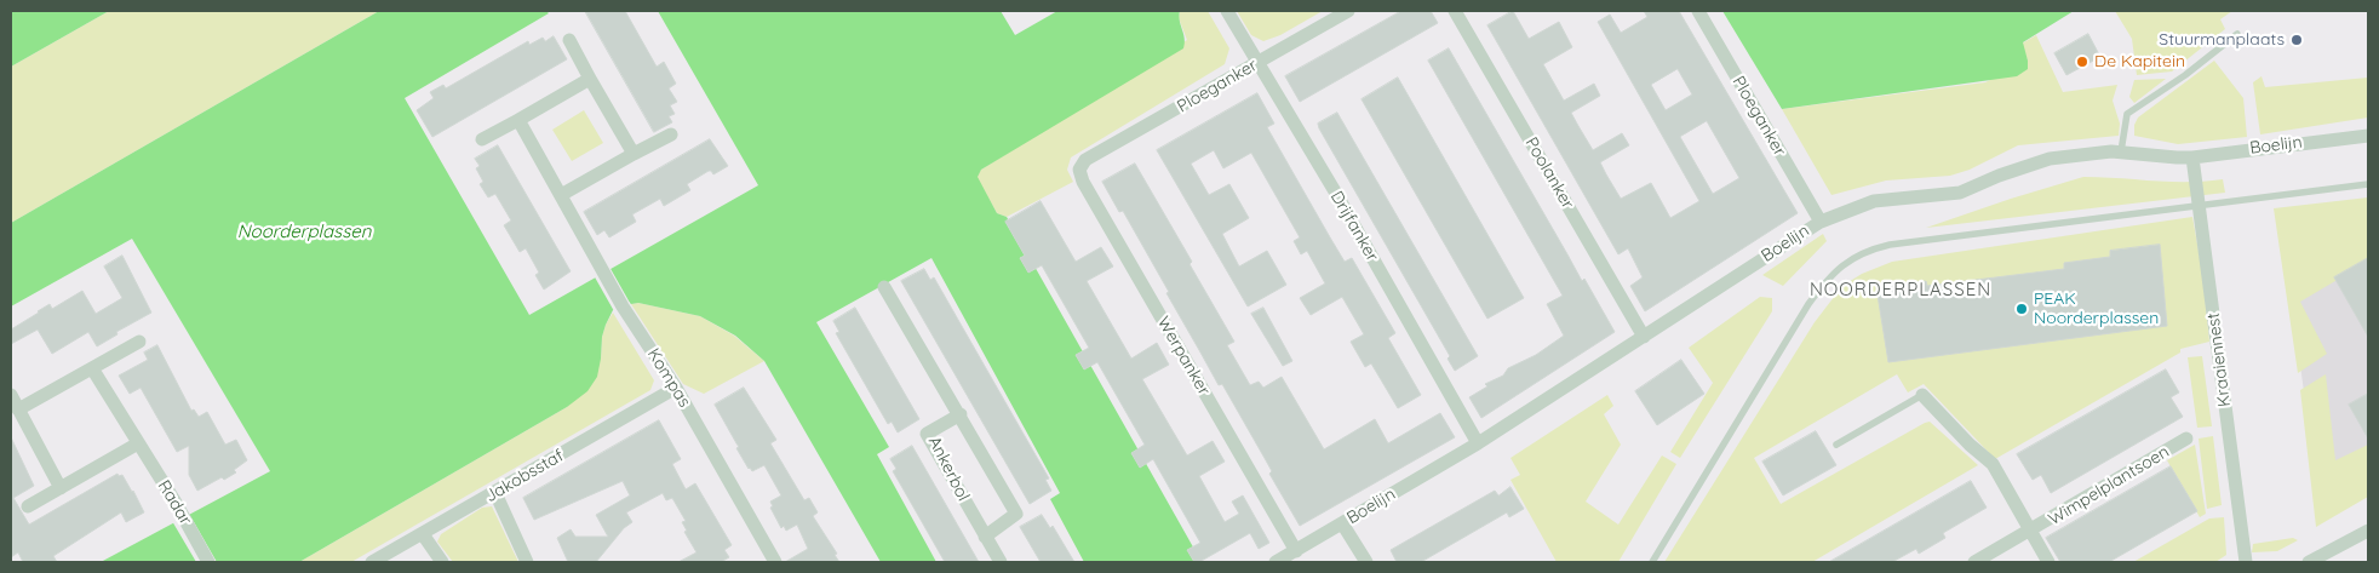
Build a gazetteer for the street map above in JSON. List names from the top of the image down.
{
  "streets": {
    "street": [
      "Ploeganker",
      "Boelijn",
      "Poolanker",
      "Drijfanker",
      "Werpanker",
      "Kraaiennest",
      "Kompas",
      "Ankerbol",
      "Jakobsstaf",
      "Wimpelplantsoen",
      "Radar"
    ]
  },
  "crossings": [
    ["Ploeganker", "Boelijn"],
    ["Ploeganker", "Drijfanker"],
    ["Ploeganker", "Werpanker"],
    ["Boelijn", "Poolanker"],
    ["Boelijn", "Drijfanker"],
    ["Boelijn", "Werpanker"],
    ["Boelijn", "Kraaiennest"],
    ["Kompas", "Jakobsstaf"]
  ],
  "districts": ["NOORDERPLASSEN"],
  "water": ["Noorderplassen"],
  "places": ["Stuurmanplaats", "De Kapitein", "PEAK Noorderplassen"]
}
